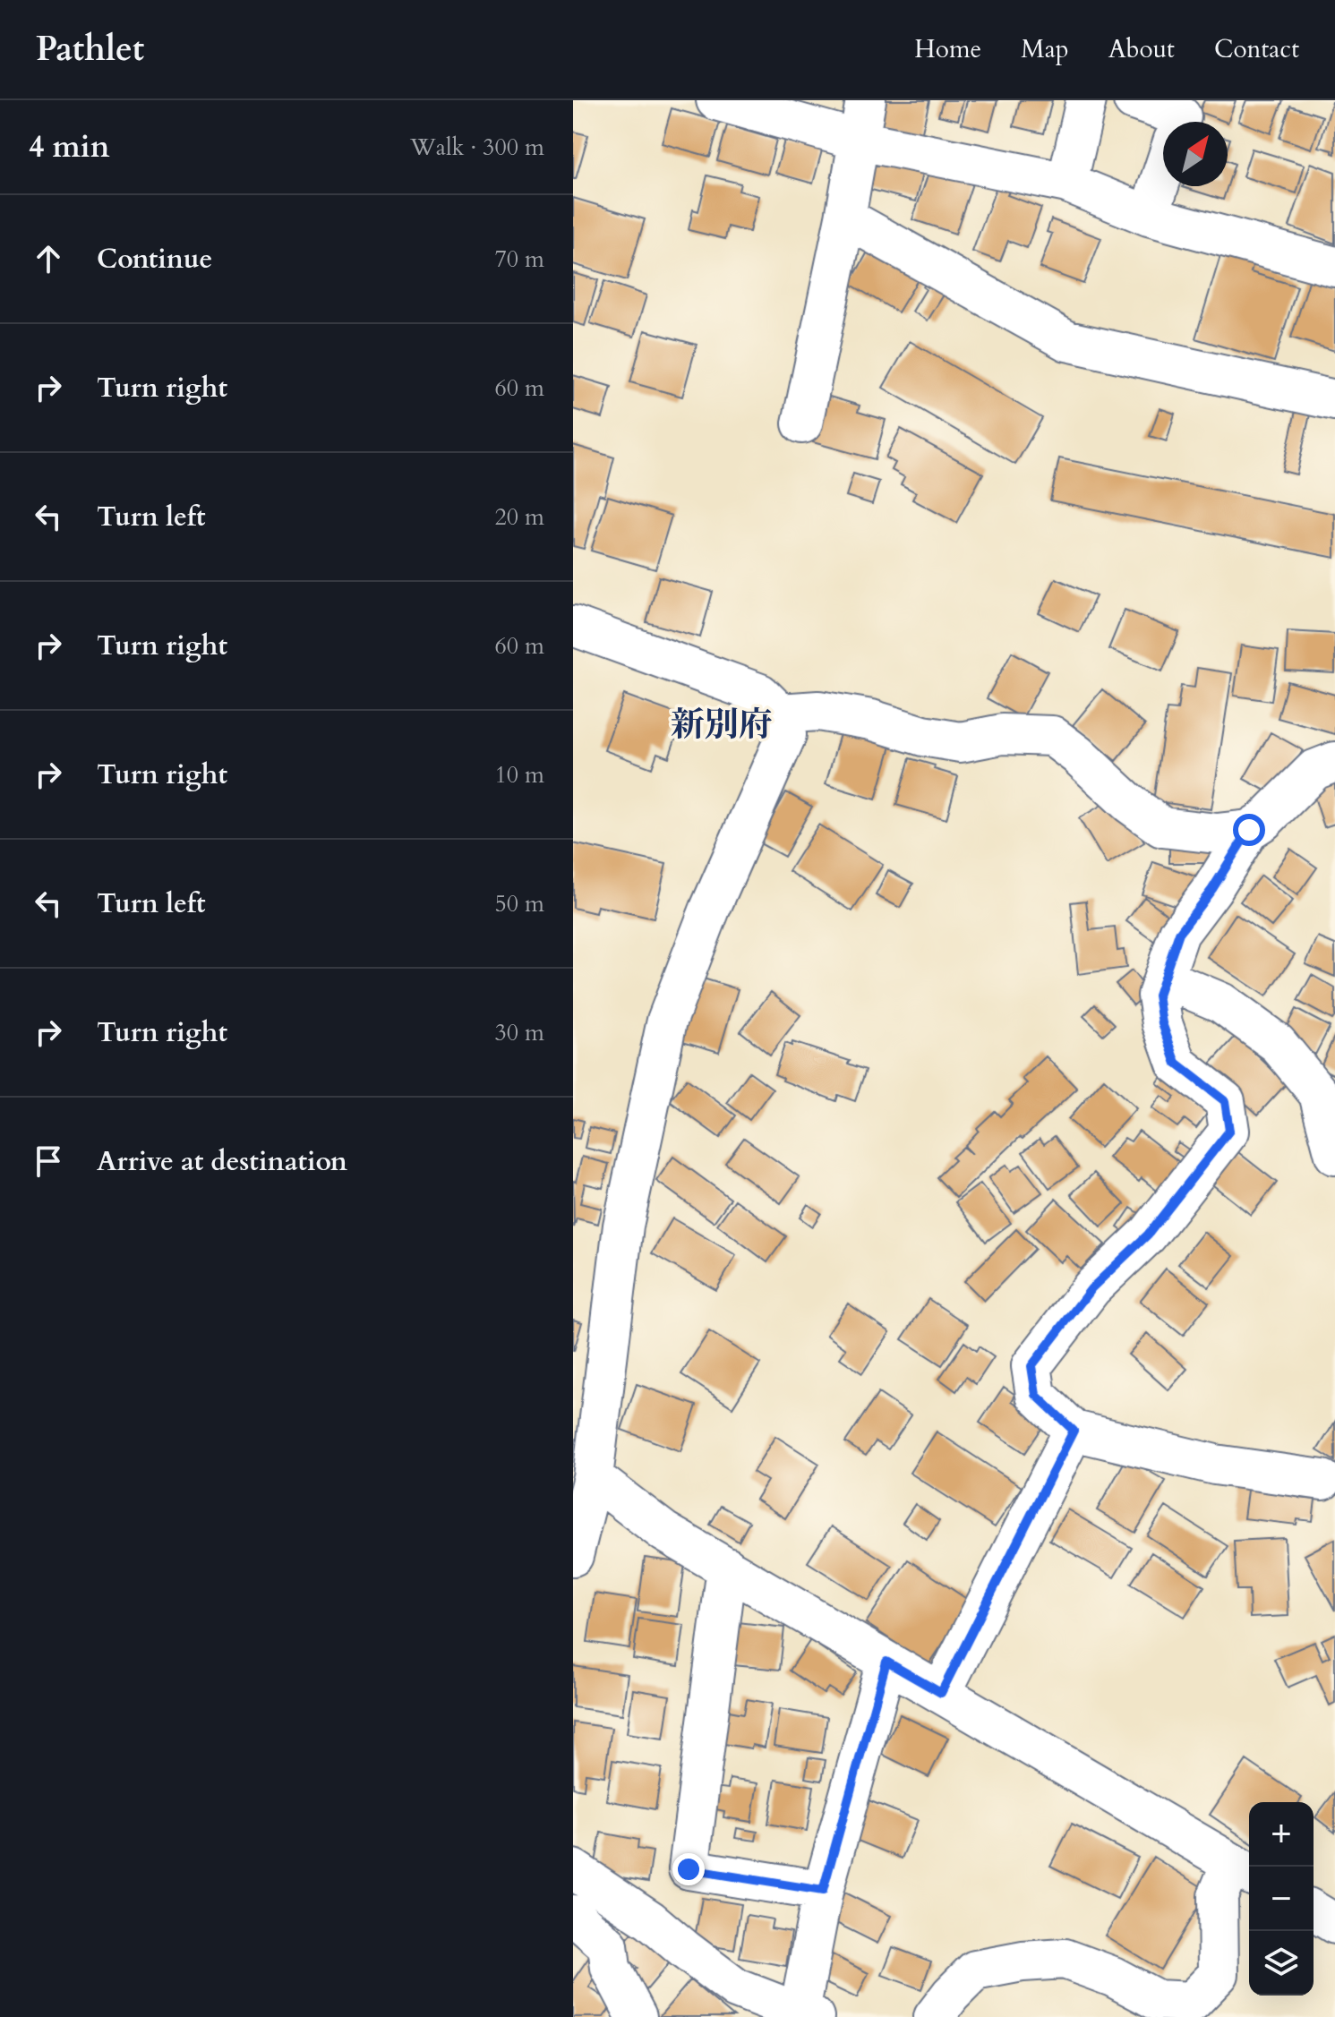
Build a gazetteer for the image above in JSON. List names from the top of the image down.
{
  "districts": ["新別府"],
  "north": "top right",
  "page": {
    "header": "Pathlet",
    "nav": [
      "Home",
      "Map",
      "About",
      "Contact"
    ],
    "heading": ["4 min", "Walk · 300 m"],
    "list": [
      ["Continue", "70 m"],
      ["Turn right", "60 m"],
      ["Turn left", "20 m"],
      ["Turn right", "60 m"],
      ["Turn right", "10 m"],
      ["Turn left", "50 m"],
      ["Turn right", "30 m"],
      "Arrive at destination"
    ],
    "map_buttons": ["+", "−"]
  }
}
